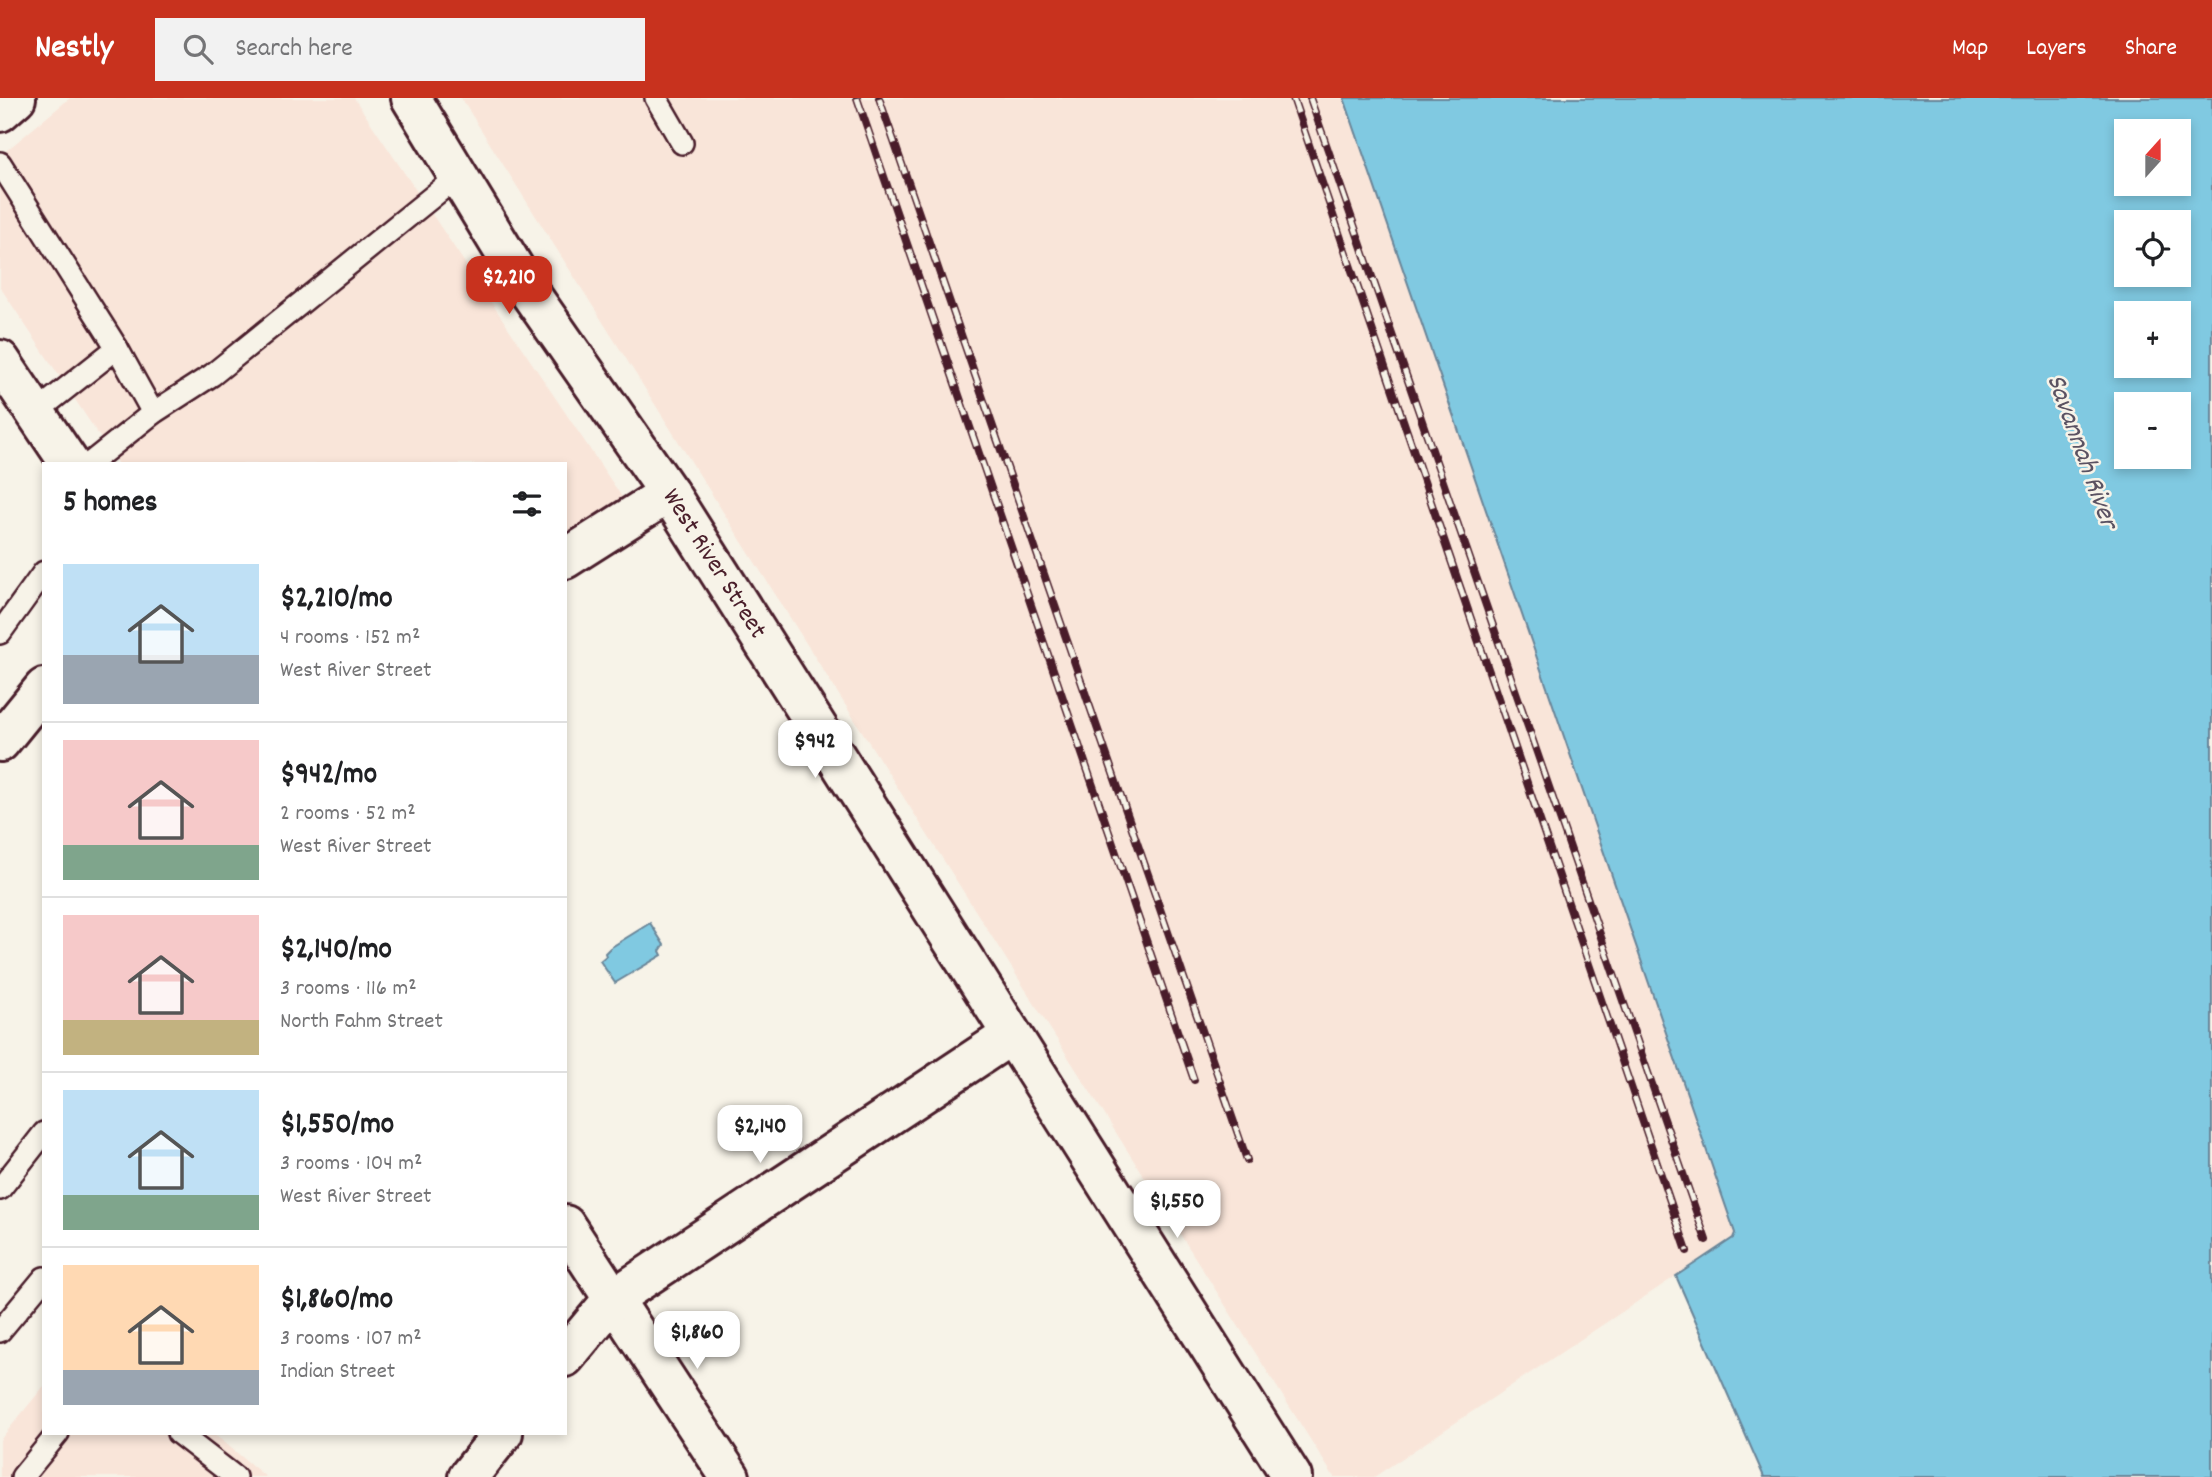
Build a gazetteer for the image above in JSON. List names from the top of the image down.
{
  "streets": {
    "street": ["West River Street"]
  },
  "water": ["Savannah River"],
  "north": "top",
  "page": {
    "header": "Nestly",
    "search": "Search here",
    "nav": ["Map", "Layers", "Share"],
    "map_buttons": ["+", "−"],
    "price": [
      "$2,210",
      "$942",
      "$2,140",
      "$1,550",
      "$1,860"
    ],
    "heading": "5 homes",
    "list": [
      {
        "name": "$2,210/mo",
        "note": "4 rooms · 152 m² · West River Street"
      },
      {
        "name": "$942/mo",
        "note": "2 rooms · 52 m² · West River Street"
      },
      {
        "name": "$2,140/mo",
        "note": "3 rooms · 116 m² · North Fahm Street"
      },
      {
        "name": "$1,550/mo",
        "note": "3 rooms · 104 m² · West River Street"
      },
      {
        "name": "$1,860/mo",
        "note": "3 rooms · 107 m² · Indian Street"
      }
    ]
  }
}
